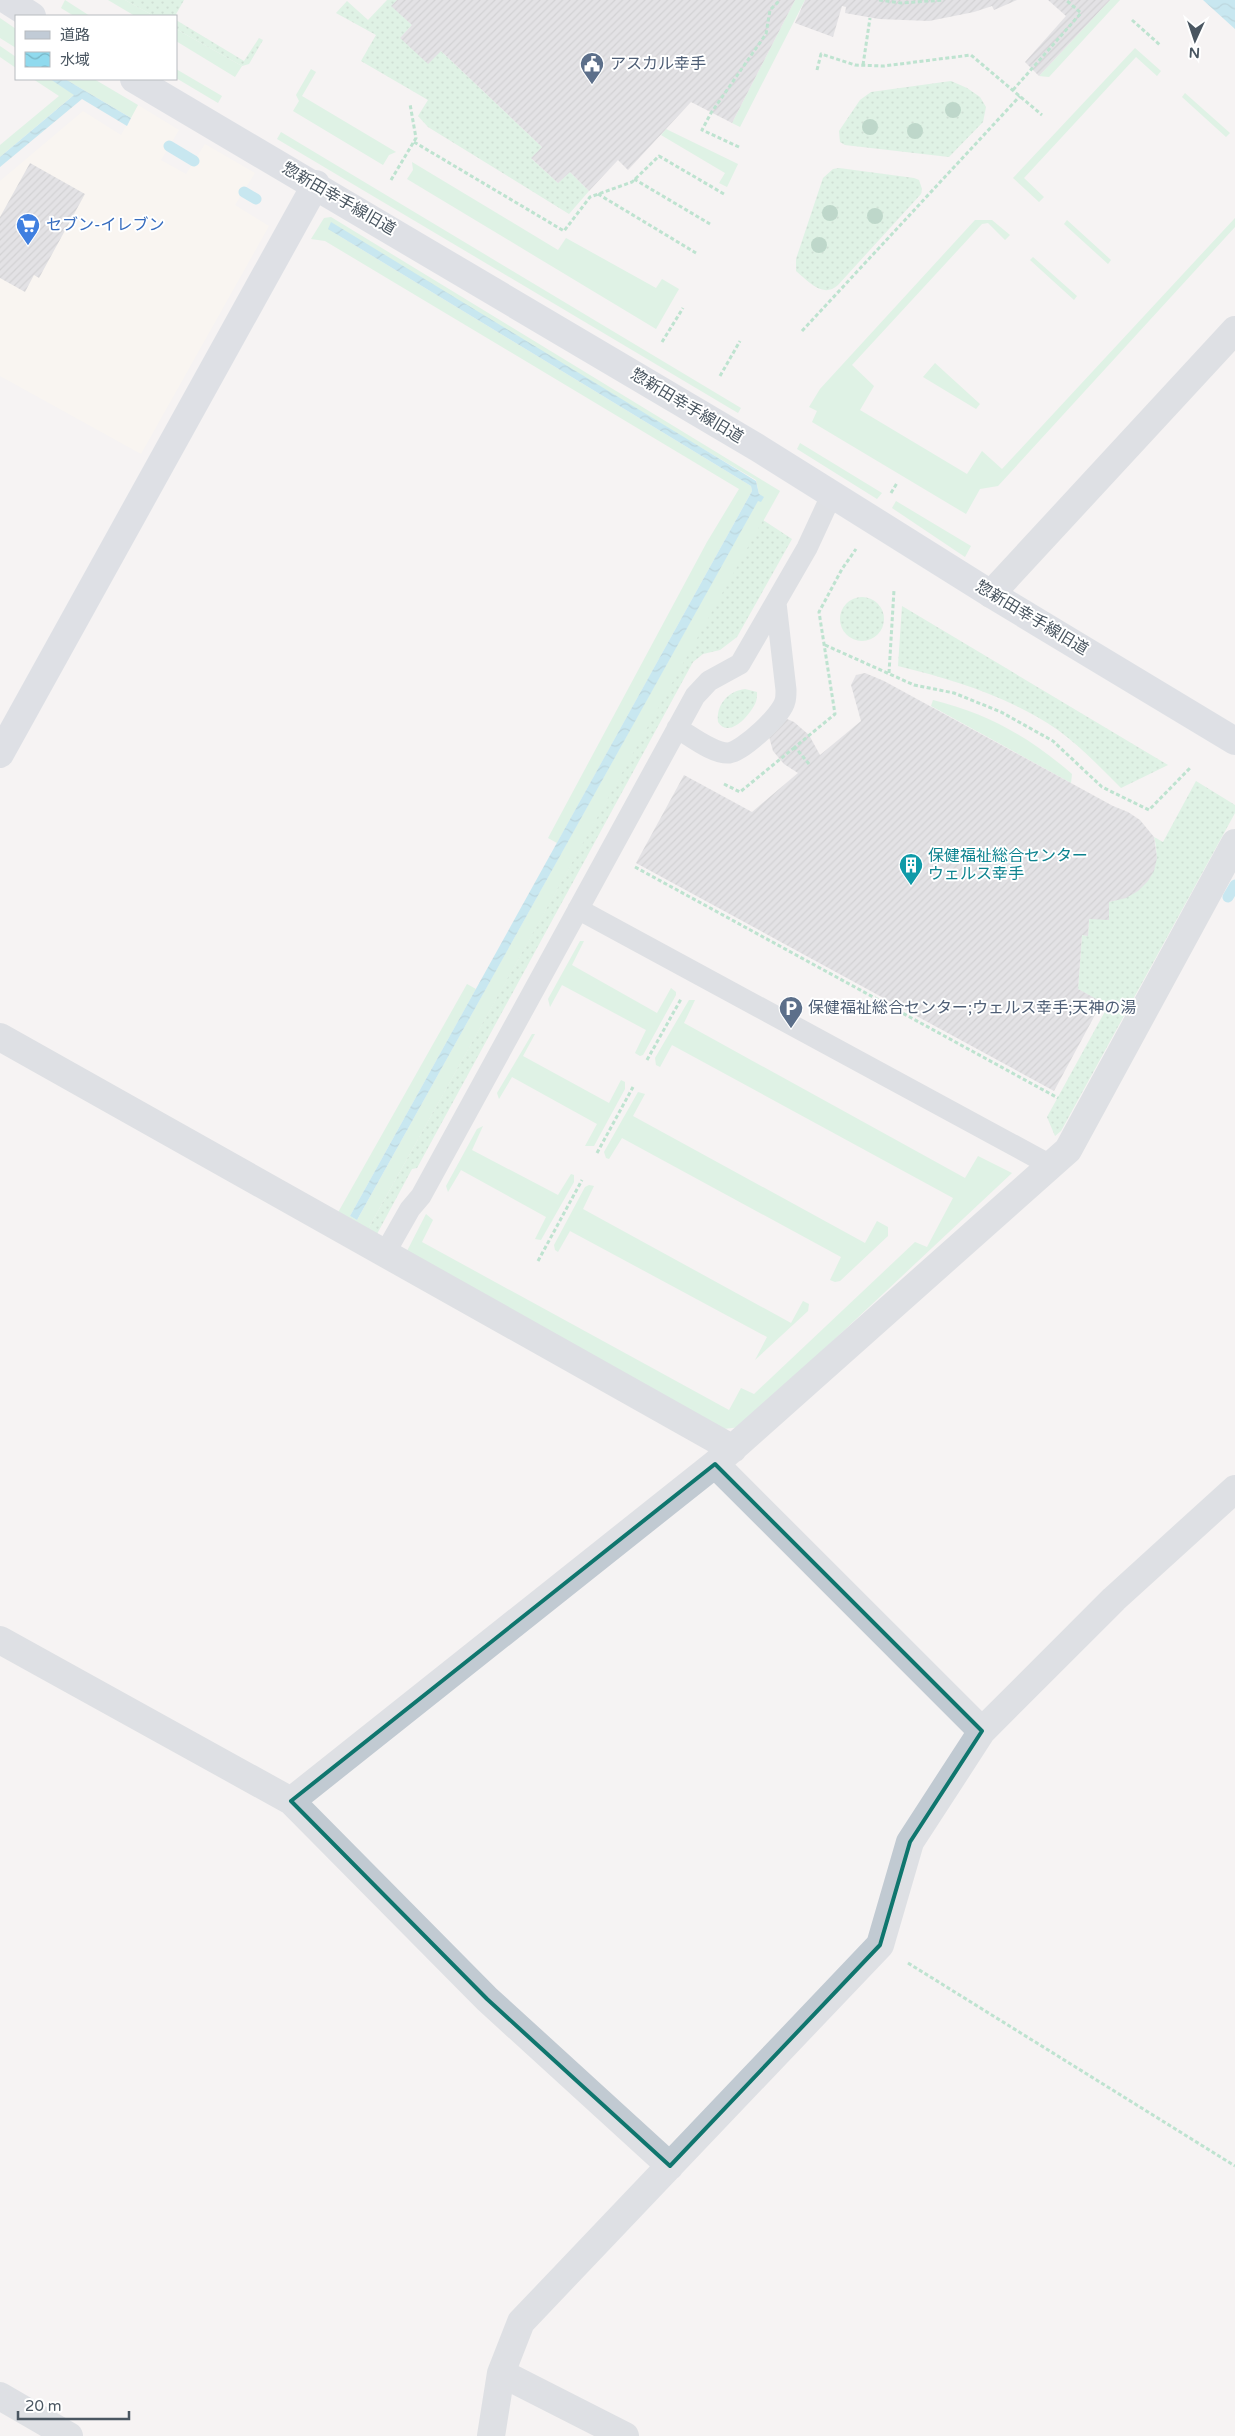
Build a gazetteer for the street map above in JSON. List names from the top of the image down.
{
  "streets": {
    "street": ["惣新田幸手線旧道"]
  },
  "places": {
    "public building": ["アスカル幸手"],
    "supermarket": ["セブン-イレブン"],
    "building": ["保健福祉総合センター ウェルス幸手"],
    "parking": ["保健福祉総合センター;ウェルス幸手;天神の湯"]
  },
  "legend": ["道路", "水域"],
  "scale_bar": "20 m",
  "north": "bottom"
}
